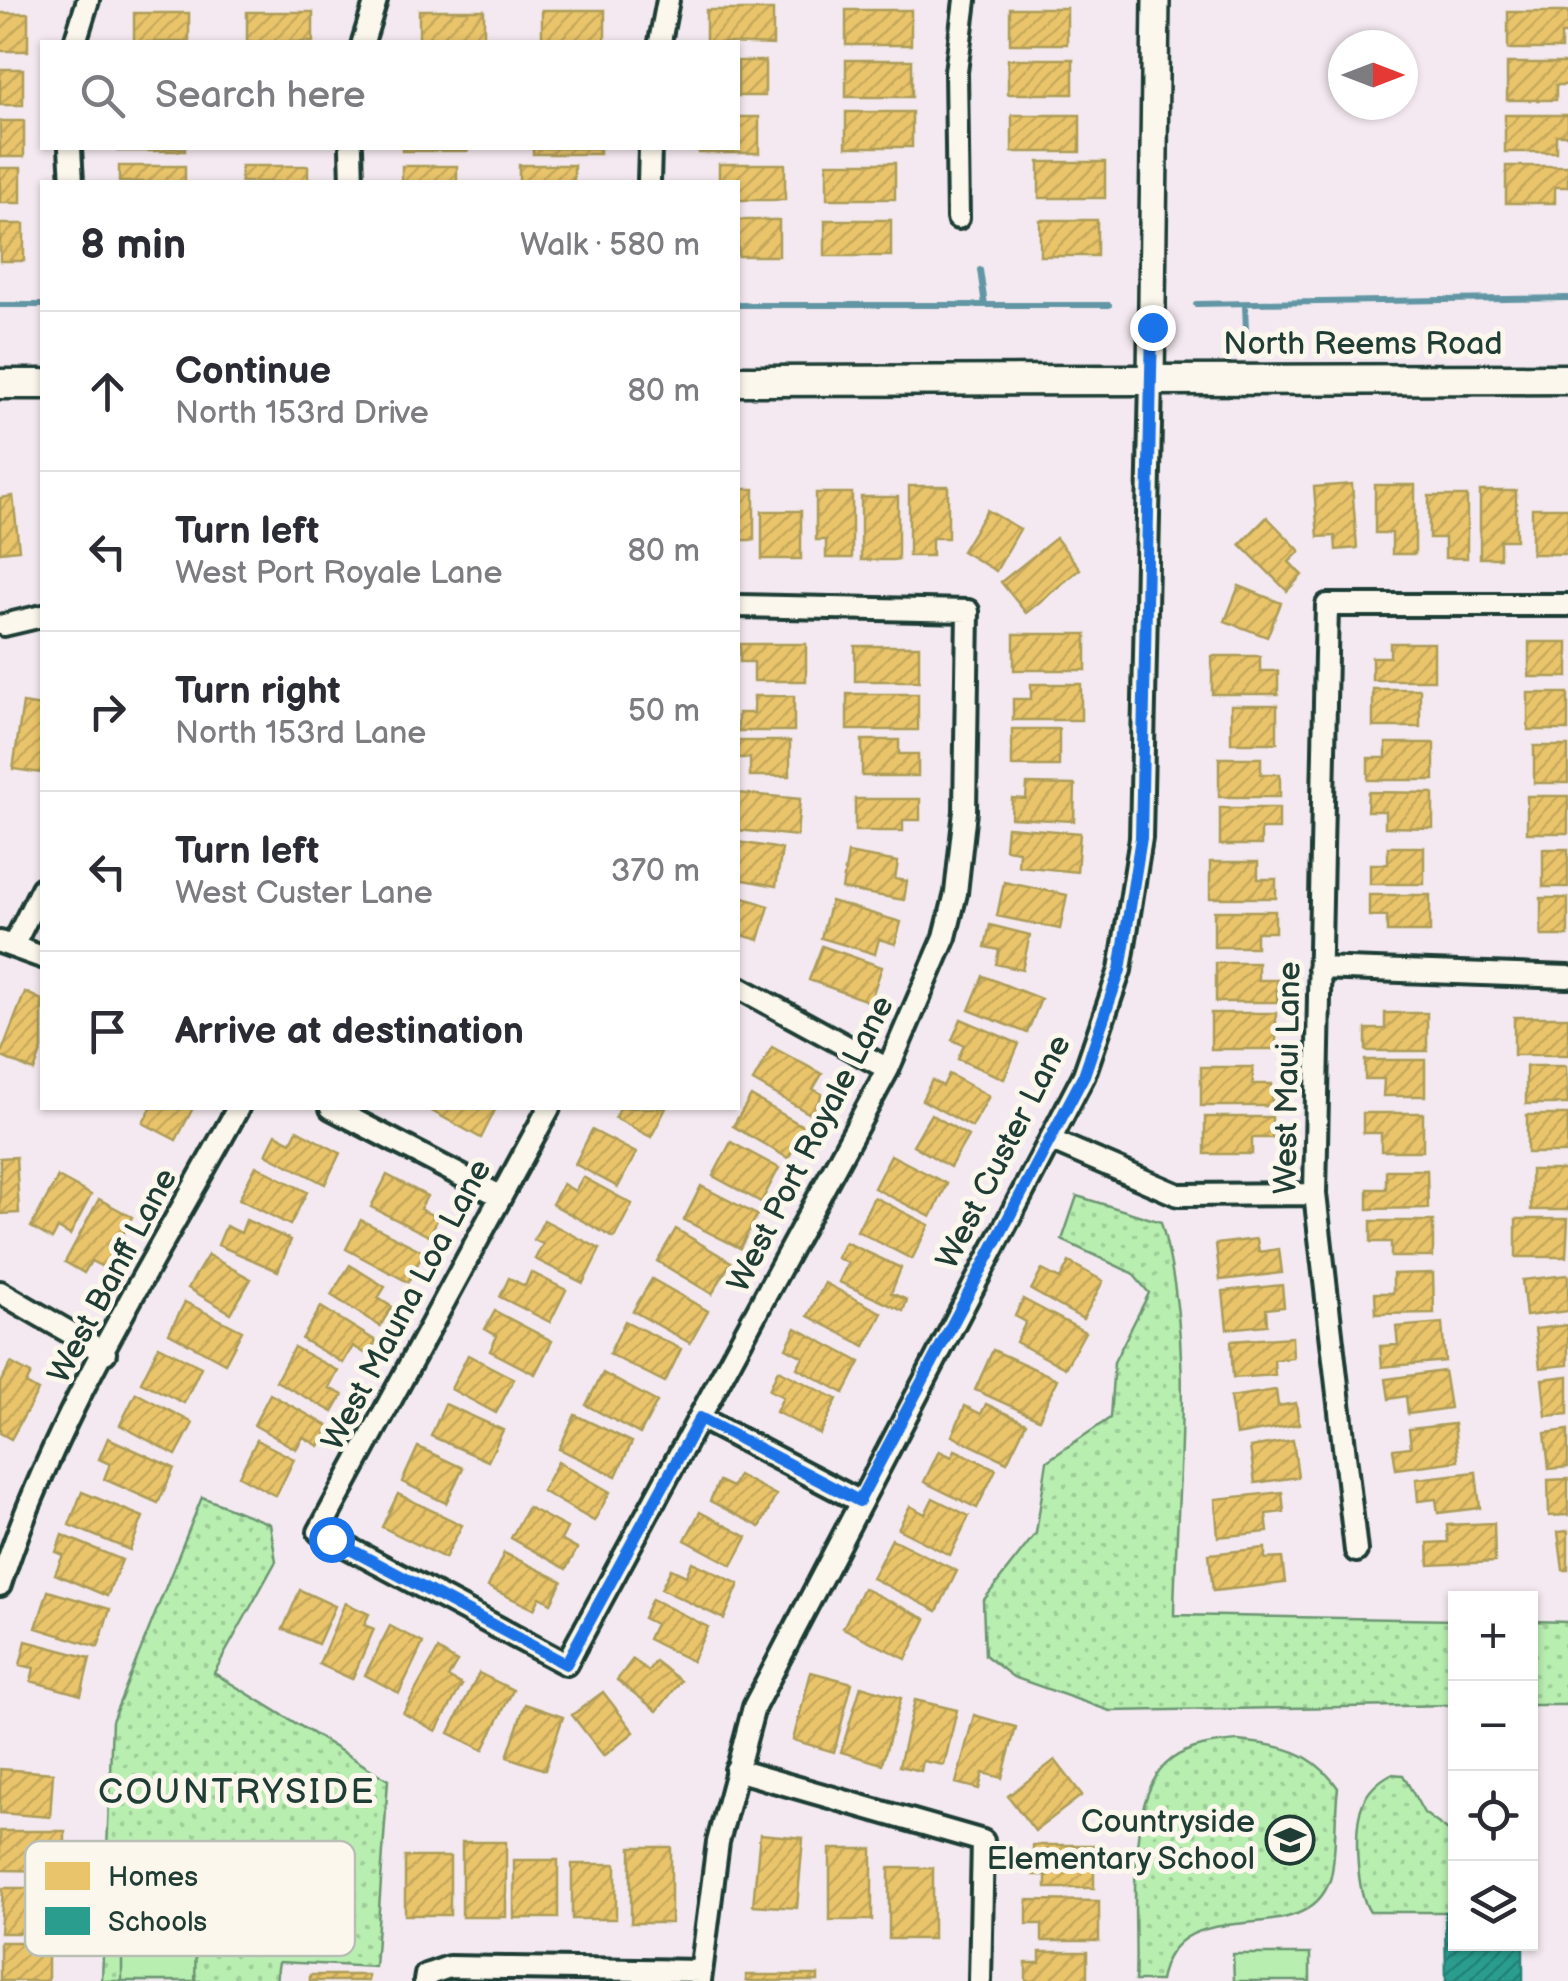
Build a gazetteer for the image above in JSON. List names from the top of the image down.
{
  "streets": {
    "main road": ["North Reems Road"],
    "street": [
      "West Maui Lane",
      "West Port Royale Lane",
      "West Custer Lane",
      "West Banff Lane",
      "West Mauna Loa Lane"
    ]
  },
  "crossings": [
    ["North Reems Road", "West Custer Lane"],
    ["West Port Royale Lane", "West Mauna Loa Lane"]
  ],
  "districts": ["COUNTRYSIDE"],
  "places": {
    "school or university": ["Countryside Elementary School"]
  },
  "legend": ["Homes", "Schools"],
  "north": "right",
  "page": {
    "search": "Search here",
    "heading": ["8 min", "Walk · 580 m"],
    "list": [
      ["Continue", "North 153rd Drive", "80 m"],
      ["Turn left", "West Port Royale Lane", "80 m"],
      ["Turn right", "North 153rd Lane", "50 m"],
      ["Turn left", "West Custer Lane", "370 m"],
      "Arrive at destination"
    ],
    "map_buttons": ["+", "−"]
  }
}
